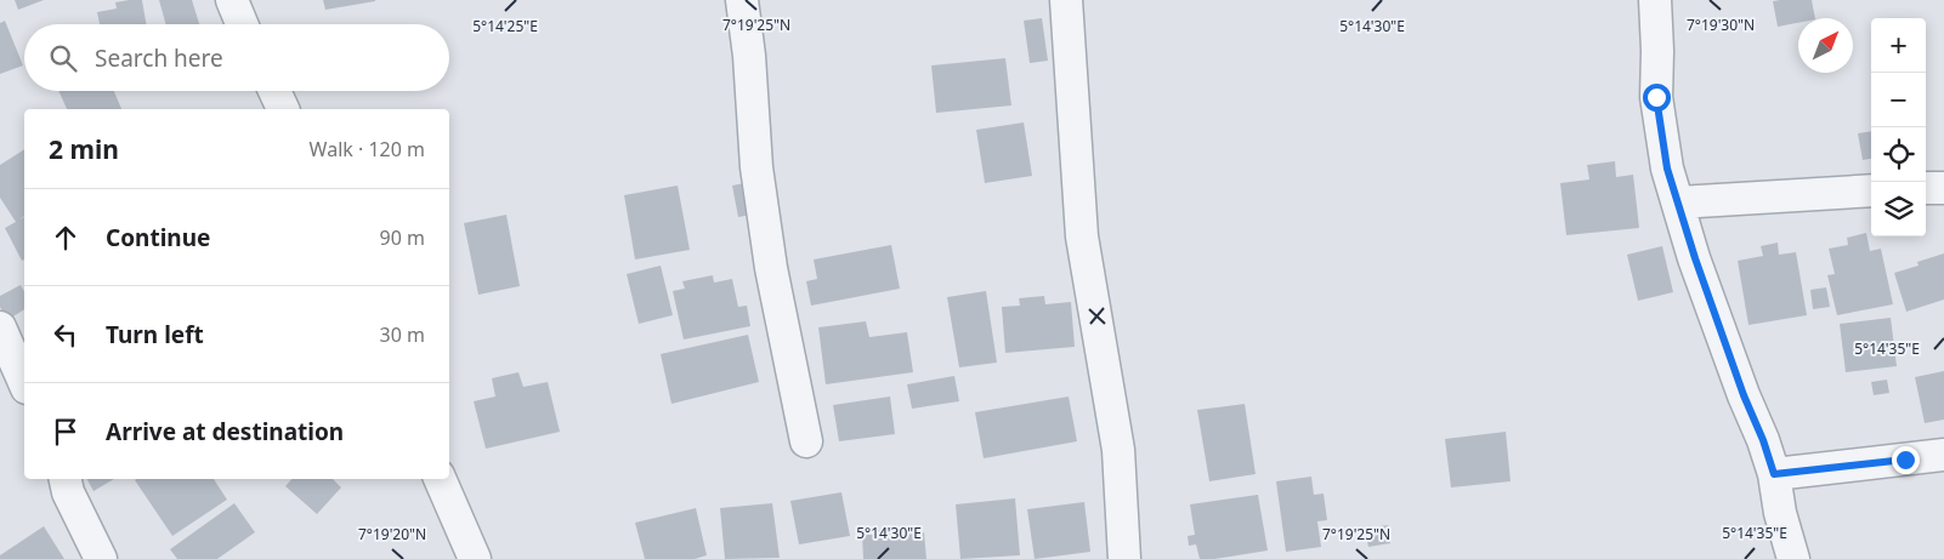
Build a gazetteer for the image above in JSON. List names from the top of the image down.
{
  "north": "top right",
  "page": {
    "map_buttons": ["+", "−"],
    "search": "Search here",
    "heading": ["2 min", "Walk · 120 m"],
    "list": [
      ["Continue", "90 m"],
      ["Turn left", "30 m"],
      "Arrive at destination"
    ]
  },
  "coordinates": [
    "7°19'30\"N",
    "7°19'25\"N",
    "5°14'25\"E",
    "5°14'30\"E",
    "5°14'35\"E",
    "7°19'20\"N"
  ]
}
